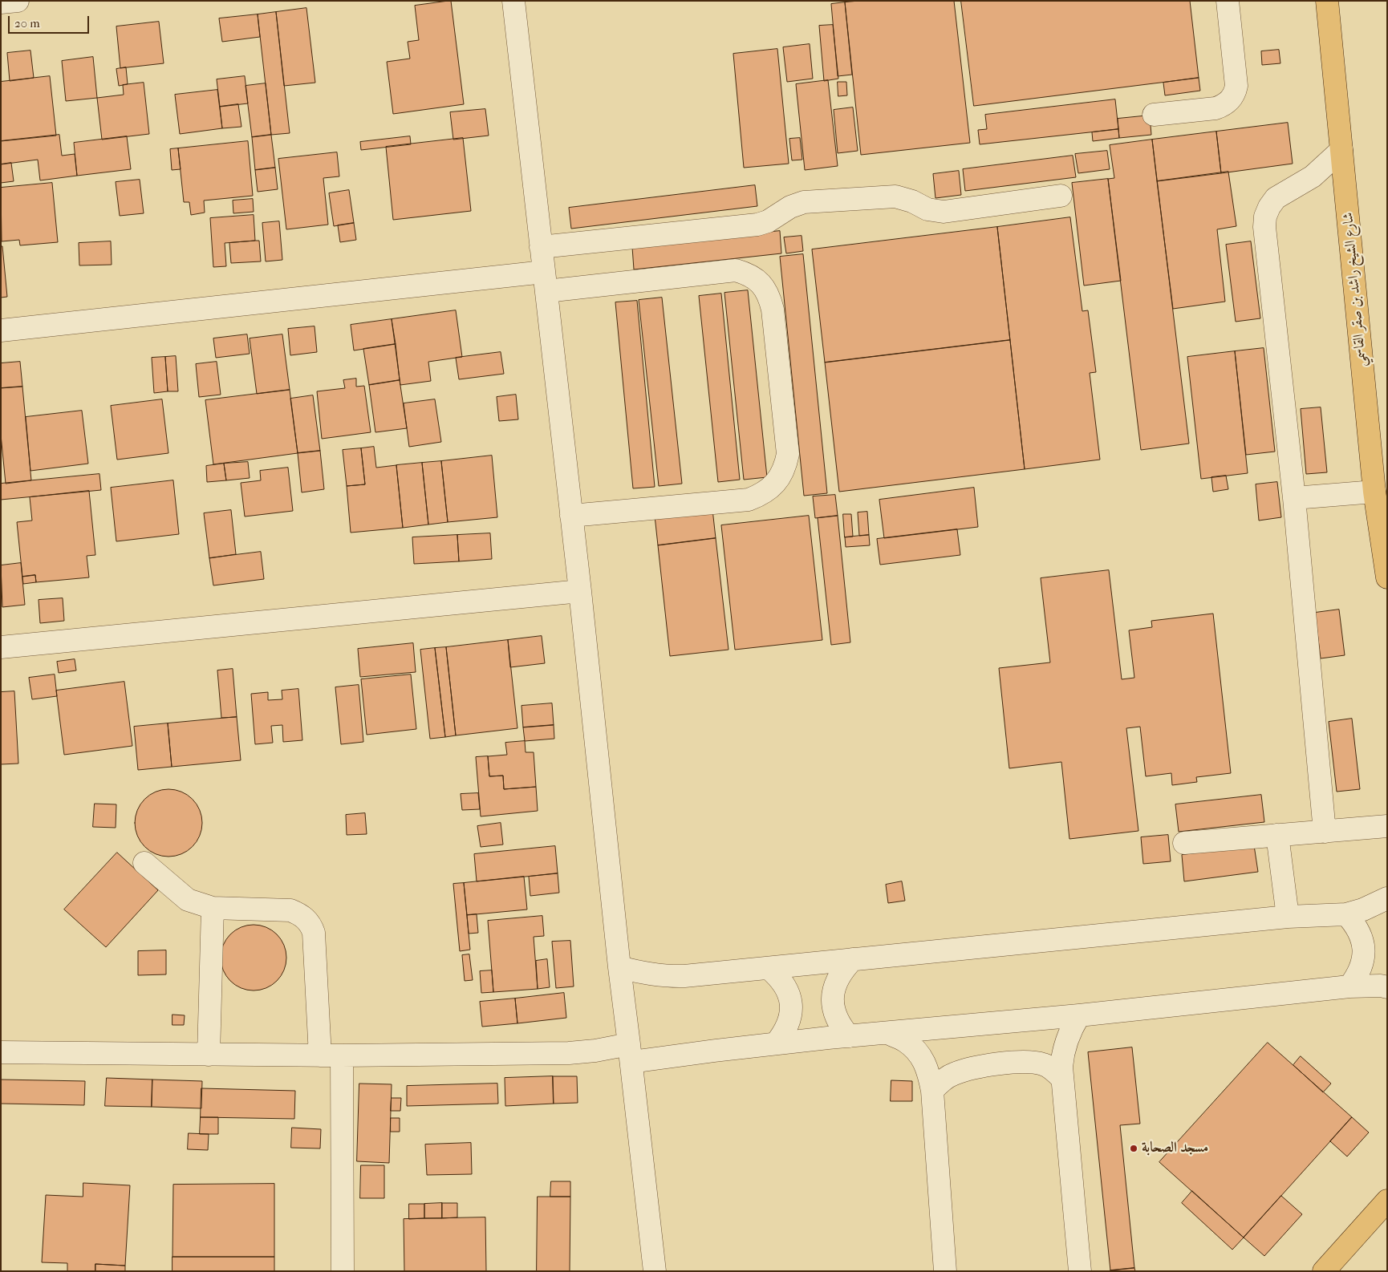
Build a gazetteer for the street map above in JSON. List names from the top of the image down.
{
  "streets": {
    "main road": ["شارع الشيخ راشد بن صقر القاسمي"]
  },
  "places": ["مسجد الصحابة"],
  "scale_bar": "20 m"
}
